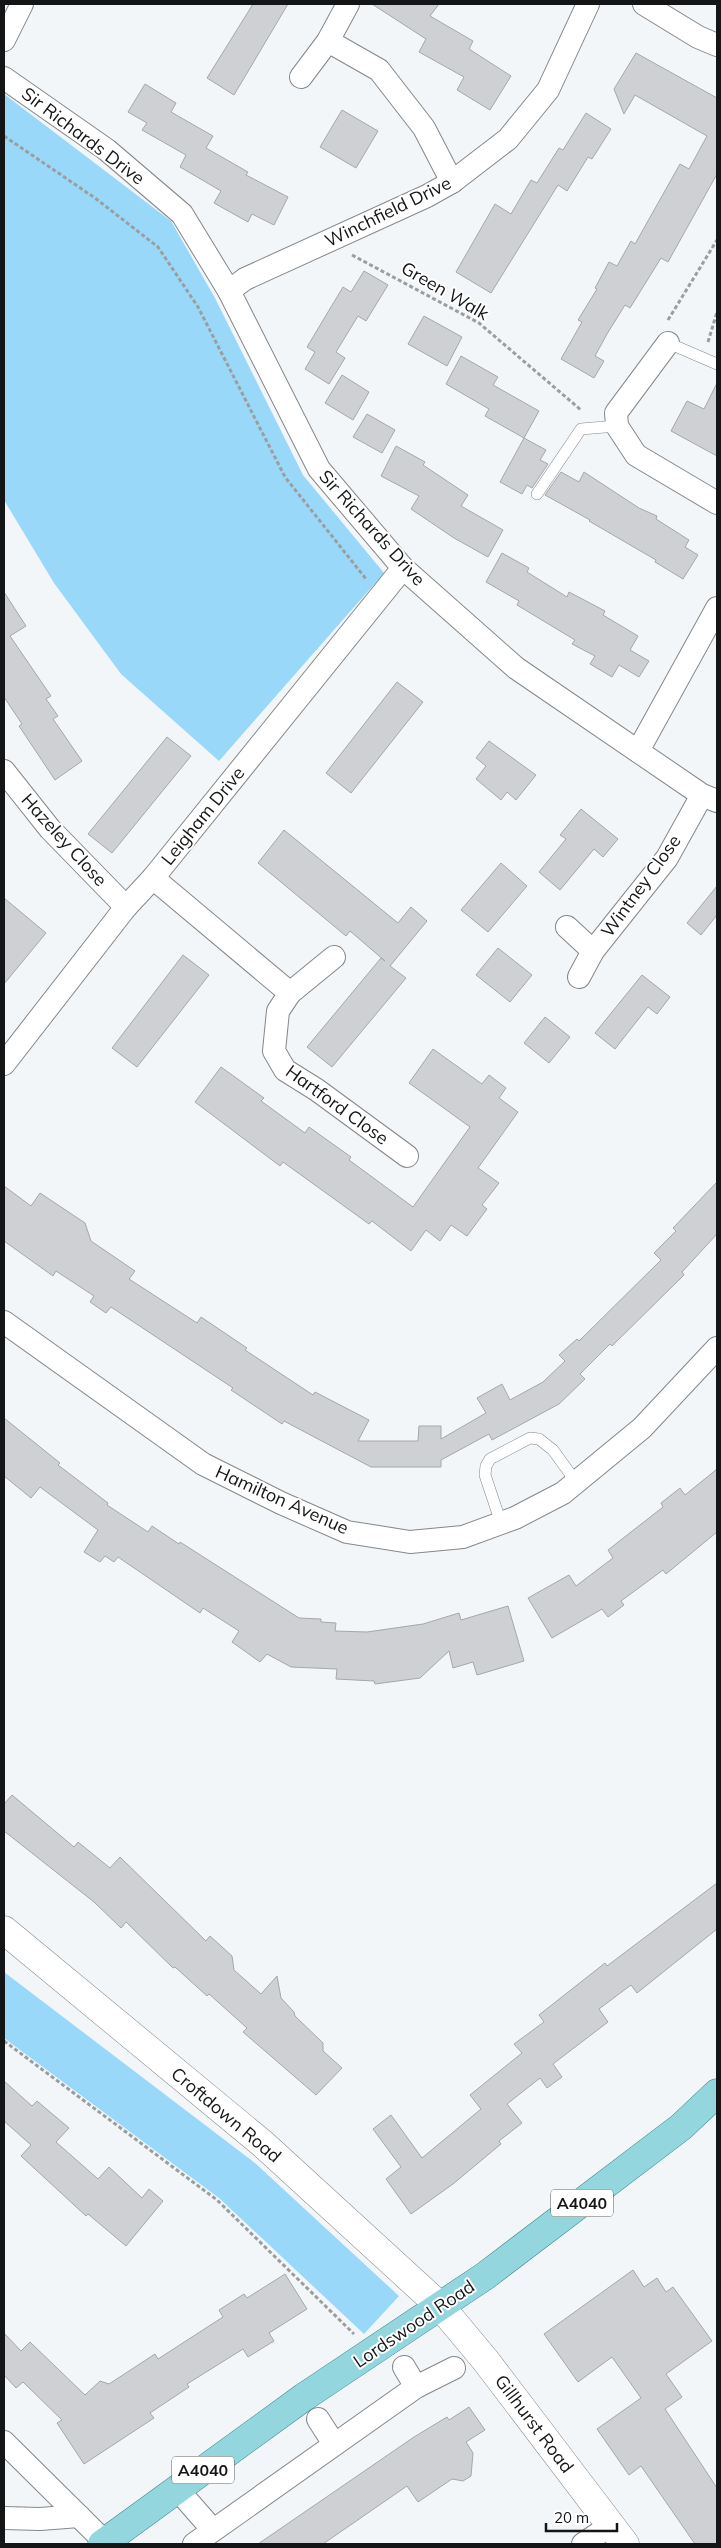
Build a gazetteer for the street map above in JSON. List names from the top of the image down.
{
  "streets": {
    "main road": ["A4040", "Lordswood Road"],
    "street": [
      "Sir Richards Drive",
      "Winchfield Drive",
      "Leigham Drive",
      "Hazeley Close",
      "Wintney Close",
      "Hartford Close",
      "Hamilton Avenue",
      "Croftdown Road",
      "Gillhurst Road"
    ],
    "path": ["Green Walk"]
  },
  "crossings": [
    ["Sir Richards Drive", "Winchfield Drive"],
    ["Sir Richards Drive", "Leigham Drive"],
    ["Sir Richards Drive", "Wintney Close"],
    ["Winchfield Drive", "Green Walk"],
    ["Leigham Drive", "Hazeley Close"],
    ["Croftdown Road", "Lordswood Road"],
    ["Croftdown Road", "Gillhurst Road"],
    ["Lordswood Road", "Gillhurst Road"]
  ],
  "scale_bar": "20 m"
}
